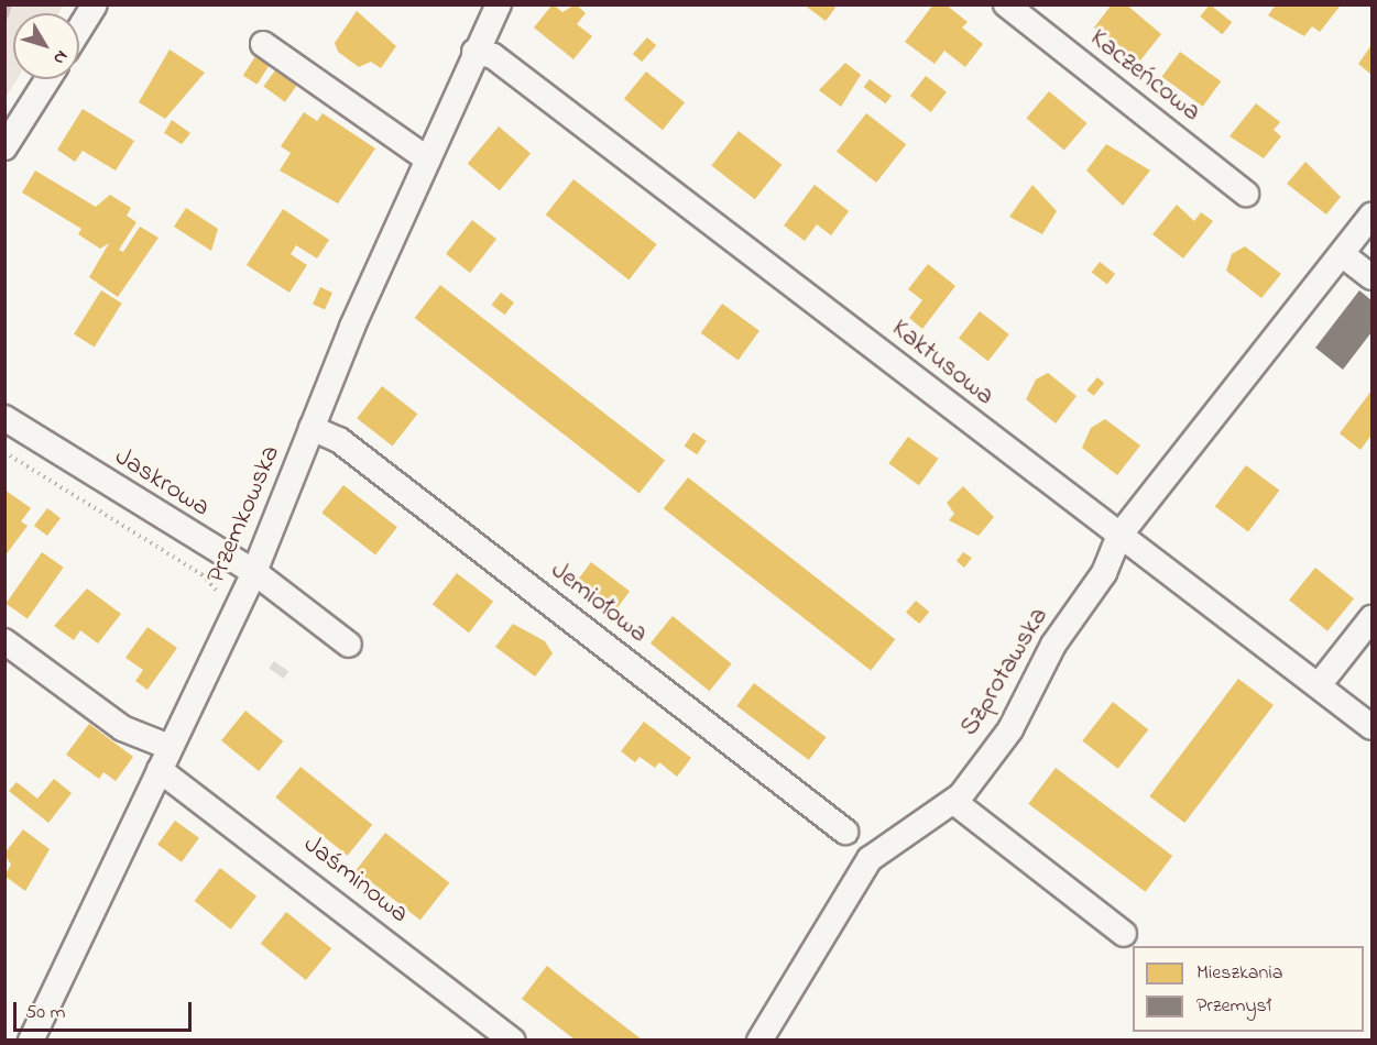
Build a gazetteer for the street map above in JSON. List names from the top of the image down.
{
  "streets": {
    "street": [
      "Kaczeńcowa",
      "Kaktusowa",
      "Jaskrowa",
      "Przemkowska",
      "Jemiołowa",
      "Szprotawska",
      "Jaśminowa"
    ]
  },
  "crossings": [
    ["Kaktusowa", "Przemkowska"],
    ["Kaktusowa", "Szprotawska"],
    ["Jaskrowa", "Przemkowska"],
    ["Przemkowska", "Jemiołowa"],
    ["Przemkowska", "Jaśminowa"]
  ],
  "legend": ["Mieszkania", "Przemysł"],
  "scale_bar": "50 m",
  "north": "bottom right"
}
